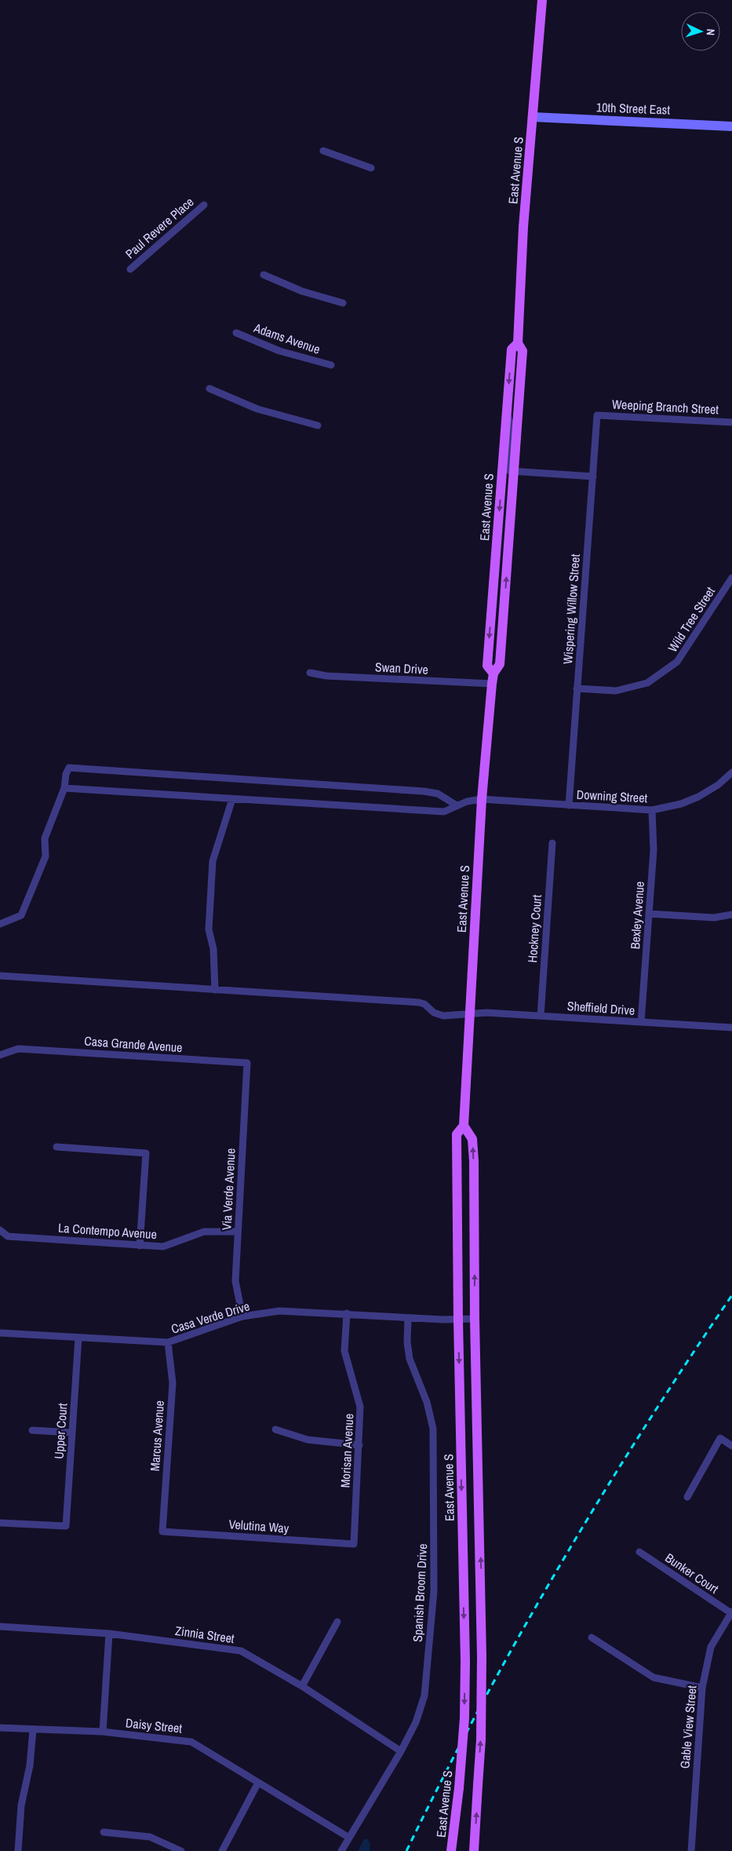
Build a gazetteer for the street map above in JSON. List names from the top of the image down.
{
  "streets": {
    "main road": ["10th Street East", "East Avenue S"],
    "street": [
      "Paul Revere Place",
      "Adams Avenue",
      "Weeping Branch Street",
      "Wispering Willow Street",
      "Wild Tree Street",
      "Swan Drive",
      "Downing Street",
      "Bexley Avenue",
      "Hockney Court",
      "Sheffield Drive",
      "Casa Grande Avenue",
      "Via Verde Avenue",
      "La Contempo Avenue",
      "Casa Verde Drive",
      "Upper Court",
      "Marcus Avenue",
      "Morisan Avenue",
      "Velutina Way",
      "Bunker Court",
      "Spanish Broom Drive",
      "Zinnia Street",
      "Daisy Street",
      "Gable View Street"
    ]
  },
  "crossings": [
    ["10th Street East", "East Avenue S"],
    ["East Avenue S", "Swan Drive"],
    ["East Avenue S", "Downing Street"],
    ["East Avenue S", "Sheffield Drive"],
    ["East Avenue S", "Casa Verde Drive"],
    ["Weeping Branch Street", "Wispering Willow Street"],
    ["Wispering Willow Street", "Wild Tree Street"],
    ["Wispering Willow Street", "Downing Street"],
    ["Downing Street", "Bexley Avenue"],
    ["Bexley Avenue", "Sheffield Drive"],
    ["Hockney Court", "Sheffield Drive"],
    ["Casa Grande Avenue", "Via Verde Avenue"],
    ["Via Verde Avenue", "La Contempo Avenue"],
    ["Via Verde Avenue", "Casa Verde Drive"],
    ["Casa Verde Drive", "Upper Court"],
    ["Casa Verde Drive", "Marcus Avenue"],
    ["Casa Verde Drive", "Morisan Avenue"],
    ["Casa Verde Drive", "Spanish Broom Drive"],
    ["Marcus Avenue", "Velutina Way"],
    ["Morisan Avenue", "Velutina Way"],
    ["Bunker Court", "Gable View Street"],
    ["Spanish Broom Drive", "Zinnia Street"],
    ["Spanish Broom Drive", "Daisy Street"]
  ],
  "north": "right"
}
